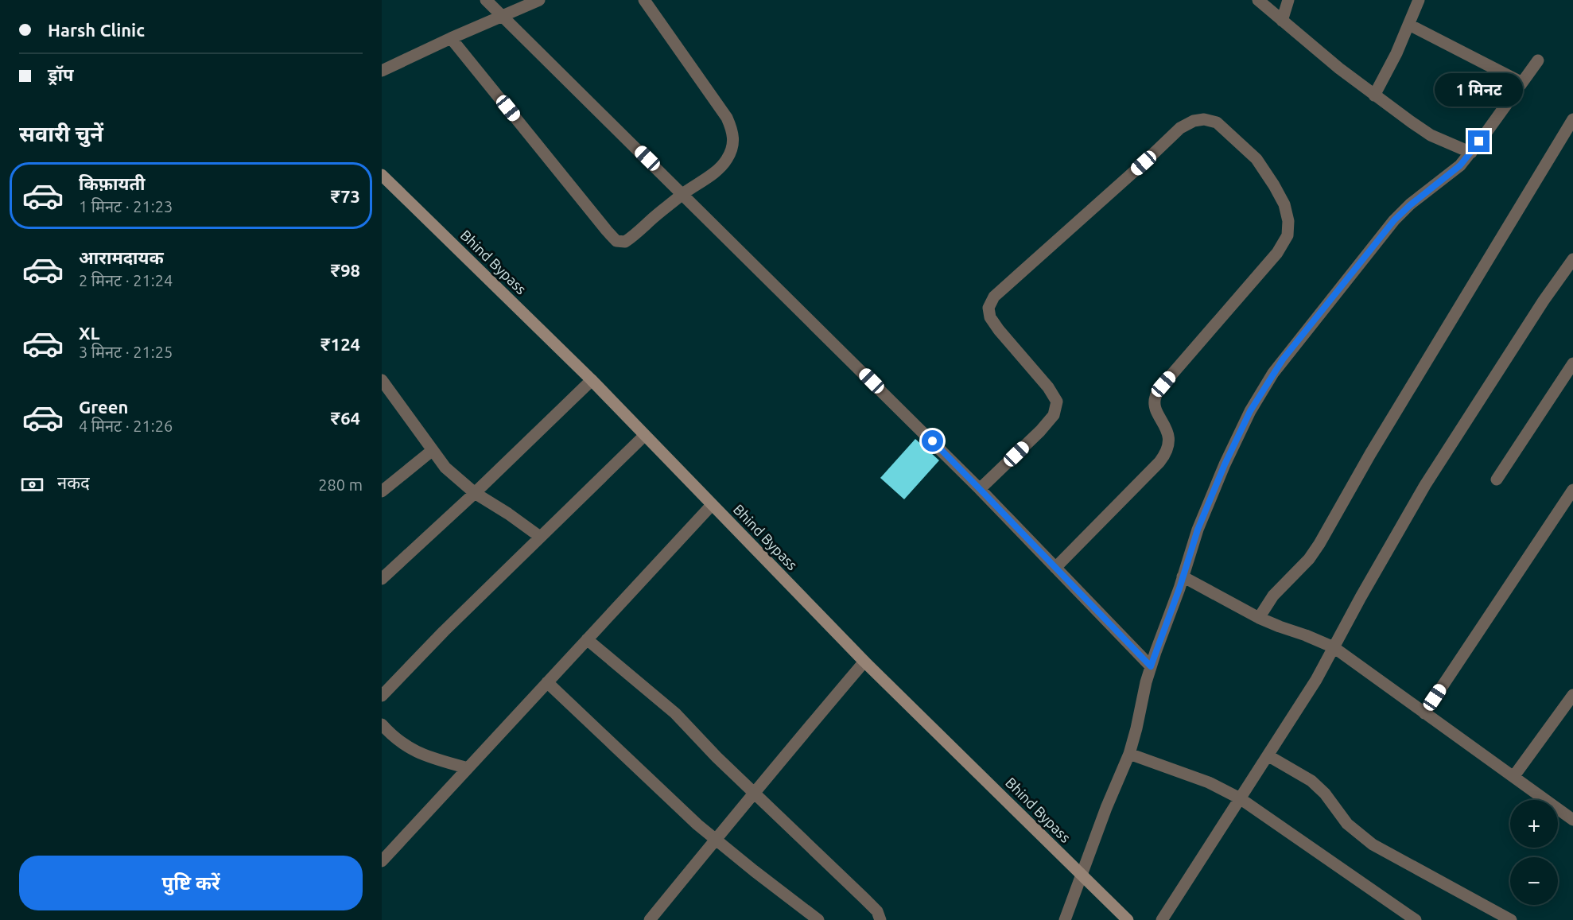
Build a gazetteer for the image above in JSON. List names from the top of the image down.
{
  "streets": {
    "street": ["Bhind Bypass"]
  },
  "page": {
    "banner": ["Harsh Clinic", "ड्रॉप"],
    "bubble": "1 मिनट",
    "heading": "सवारी चुनें",
    "list": [
      {
        "name": "किफ़ायती",
        "note": "1 मिनट · 21:23",
        "value": "₹73"
      },
      {
        "name": "आरामदायक",
        "note": "2 मिनट · 21:24",
        "value": "₹98"
      },
      {
        "name": "XL",
        "note": "3 मिनट · 21:25",
        "value": "₹124"
      },
      {
        "name": "Green",
        "note": "4 मिनट · 21:26",
        "value": "₹64"
      }
    ],
    "pay": ["नकद", "280 m"],
    "map_buttons": ["+", "−"],
    "buttons": "पुष्टि करें"
  }
}
